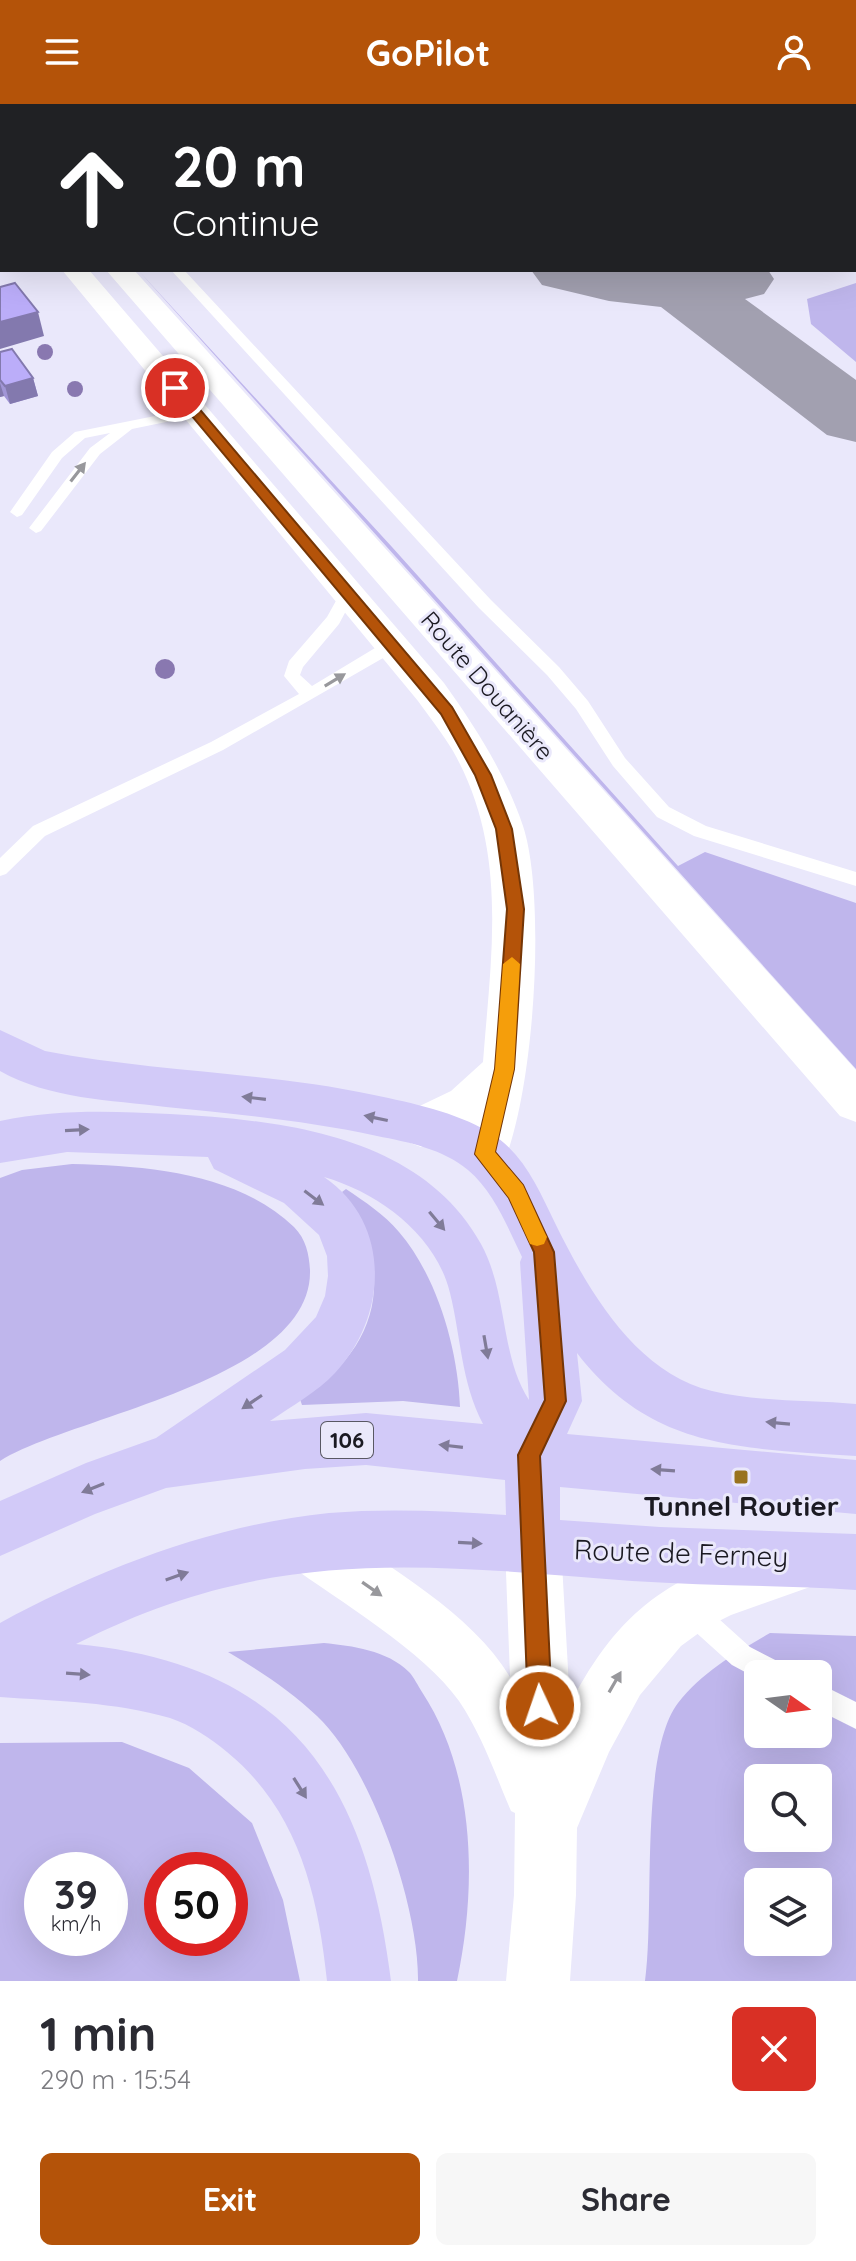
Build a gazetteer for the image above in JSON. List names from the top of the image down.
{
  "streets": {
    "main road": ["Route Douanière", "106", "Route de Ferney"]
  },
  "places": {
    "transit": ["Tunnel Routier"]
  },
  "north": "right",
  "page": {
    "header": "GoPilot",
    "turn": ["20 m", "Continue"],
    "speed": "39 km/h",
    "limit": "50",
    "heading": ["1 min", "290 m · 15:54"],
    "buttons": ["Exit", "Share"]
  }
}
